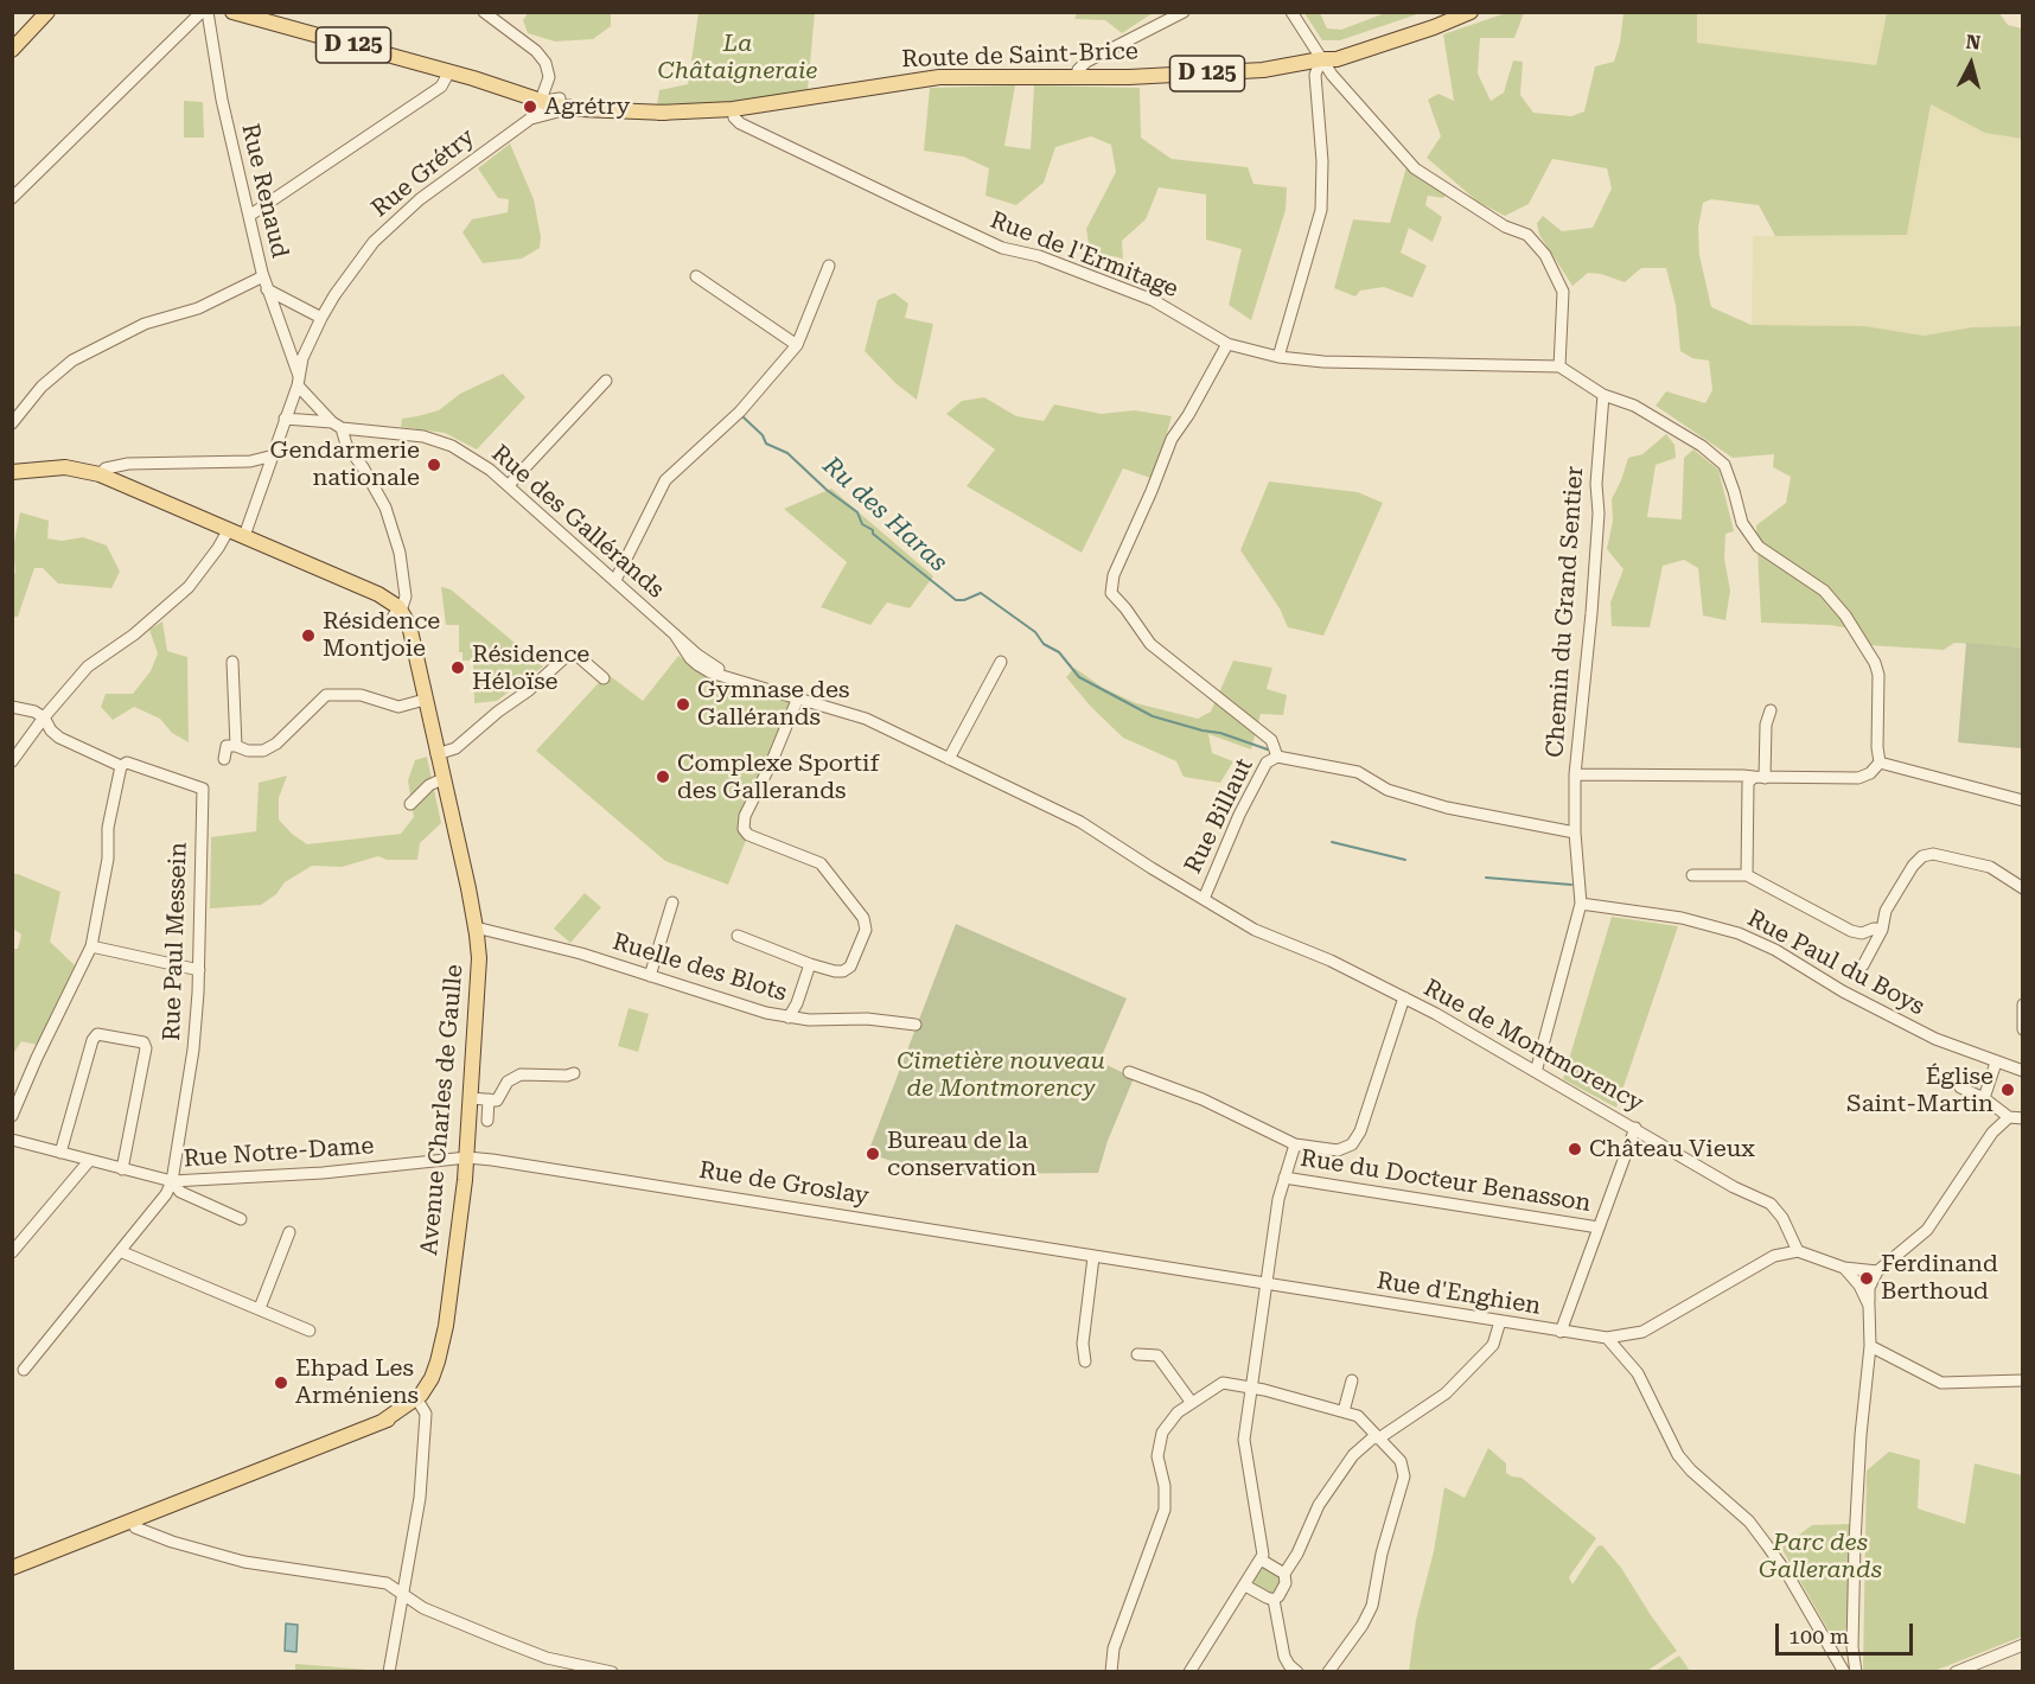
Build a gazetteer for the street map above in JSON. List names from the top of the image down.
{
  "streets": {
    "main road": ["D 125", "Route de Saint-Brice", "Avenue Charles de Gaulle"],
    "street": [
      "Rue Grétry",
      "Rue Renaud",
      "Rue de l'Ermitage",
      "Rue des Gallérands",
      "Chemin du Grand Sentier",
      "Rue Billaut",
      "Rue Paul Messein",
      "Rue Paul du Boys",
      "Ruelle des Blots",
      "Rue de Montmorency",
      "Rue Notre-Dame",
      "Rue du Docteur Benasson",
      "Rue de Groslay",
      "Rue d'Enghien"
    ]
  },
  "crossings": [
    ["D 125", "Route de Saint-Brice"],
    ["Route de Saint-Brice", "Rue Grétry"],
    ["Route de Saint-Brice", "Rue de l'Ermitage"],
    ["Rue Grétry", "Rue Renaud"],
    ["Rue Grétry", "Rue des Gallérands"],
    ["Rue Grétry", "Avenue Charles de Gaulle"],
    ["Rue des Gallérands", "Rue de Montmorency"],
    ["Chemin du Grand Sentier", "Rue Paul du Boys"],
    ["Chemin du Grand Sentier", "Rue de Montmorency"],
    ["Rue Billaut", "Rue de Montmorency"],
    ["Rue Paul Messein", "Rue Notre-Dame"],
    ["Ruelle des Blots", "Avenue Charles de Gaulle"],
    ["Rue de Montmorency", "Rue d'Enghien"],
    ["Avenue Charles de Gaulle", "Rue Notre-Dame"],
    ["Avenue Charles de Gaulle", "Rue de Groslay"],
    ["Rue Notre-Dame", "Rue de Groslay"],
    ["Rue de Groslay", "Rue d'Enghien"]
  ],
  "water": ["Ru des Haras"],
  "parks": ["La Châtaigneraie", "Cimetière nouveau de Montmorency", "Parc des Gallerands"],
  "places": [
    "Agrétry",
    "Gendarmerie nationale",
    "Résidence Montjoie",
    "Résidence Héloïse",
    "Gymnase des Gallérands",
    "Complexe Sportif des Gallerands",
    "Église Saint-Martin",
    "Château Vieux",
    "Bureau de la conservation",
    "Ferdinand Berthoud",
    "Ehpad Les Arméniens"
  ],
  "scale_bar": "100 m",
  "north": "top"
}
